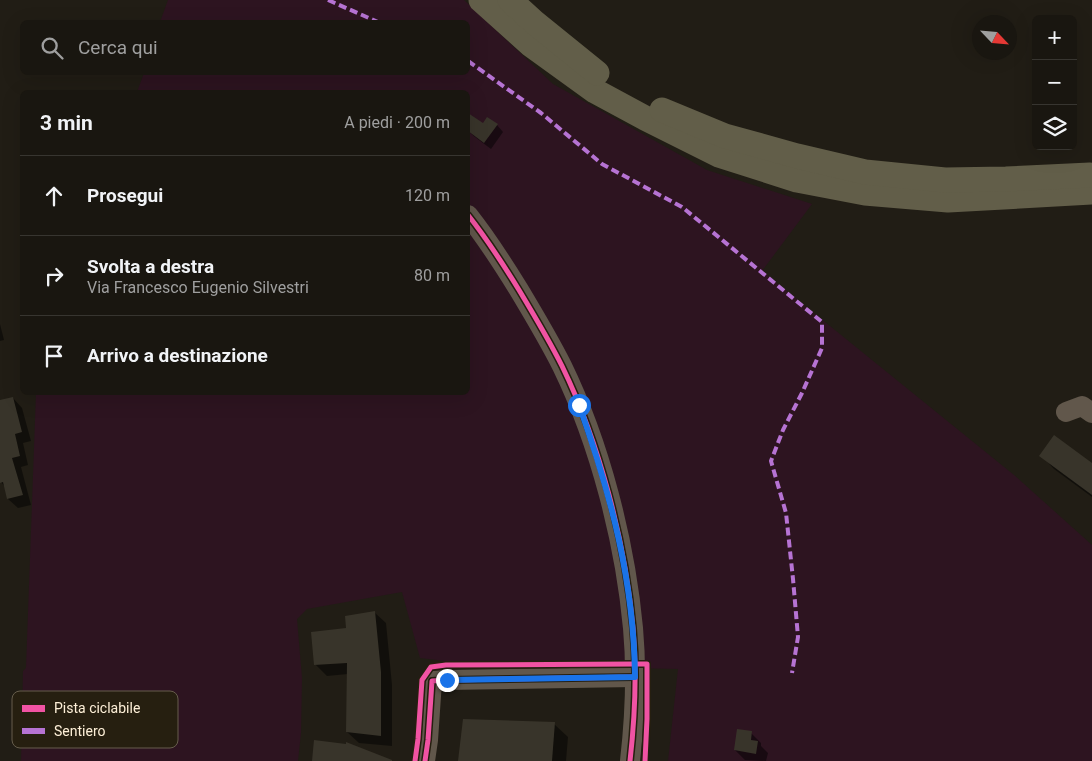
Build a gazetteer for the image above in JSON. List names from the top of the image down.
{
  "legend": ["Pista ciclabile", "Sentiero"],
  "north": "bottom right",
  "page": {
    "map_buttons": ["+", "−"],
    "search": "Cerca qui",
    "heading": ["3 min", "A piedi · 200 m"],
    "list": [
      ["Prosegui", "120 m"],
      ["Svolta a destra", "Via Francesco Eugenio Silvestri", "80 m"],
      "Arrivo a destinazione"
    ]
  }
}
